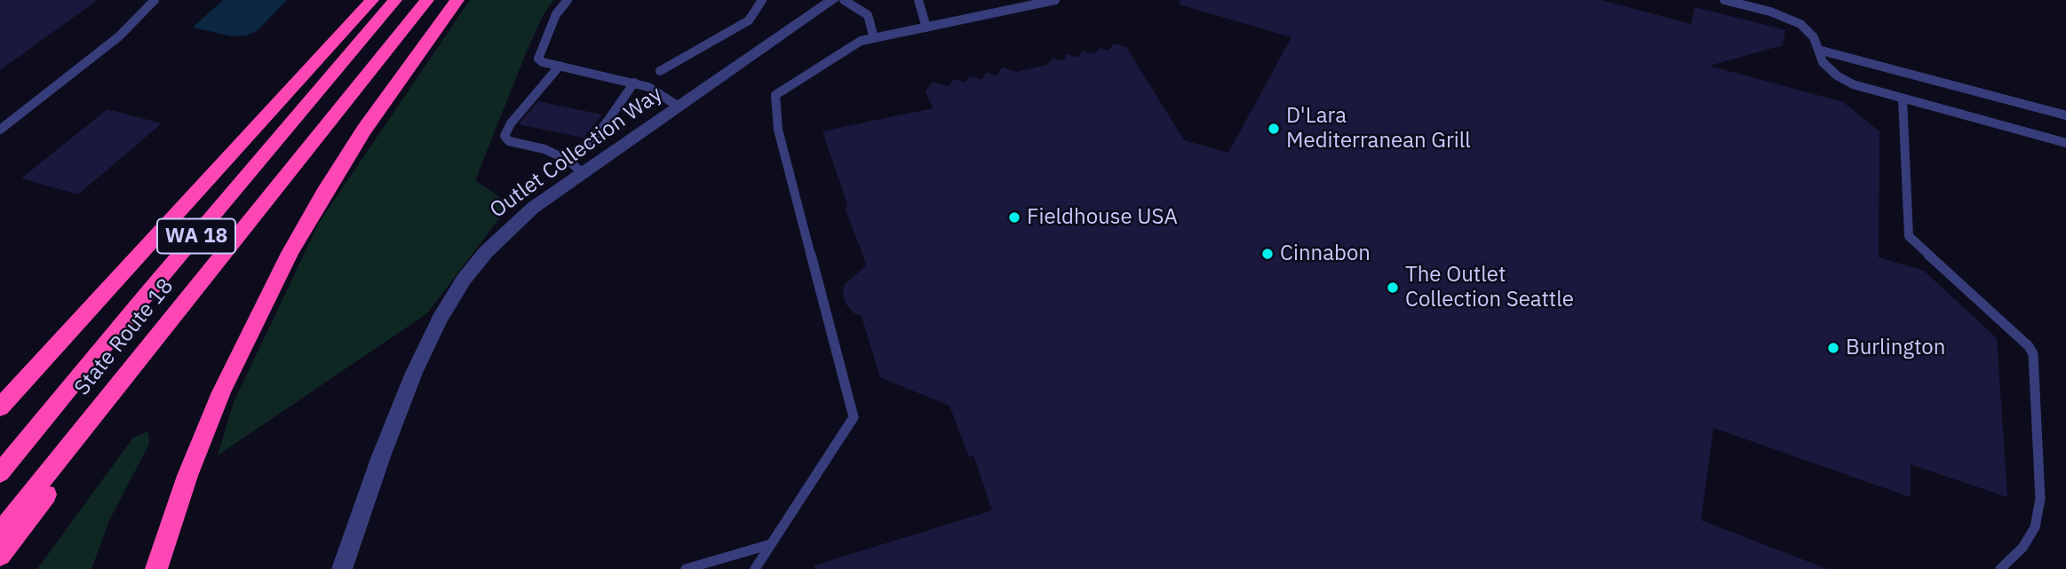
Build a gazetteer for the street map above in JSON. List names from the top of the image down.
{
  "streets": {
    "highway": ["WA 18", "State Route 18"],
    "street": ["Outlet Collection Way"]
  },
  "places": [
    "D'Lara Mediterranean Grill",
    "Fieldhouse USA",
    "Cinnabon",
    "The Outlet Collection Seattle",
    "Burlington"
  ]
}
